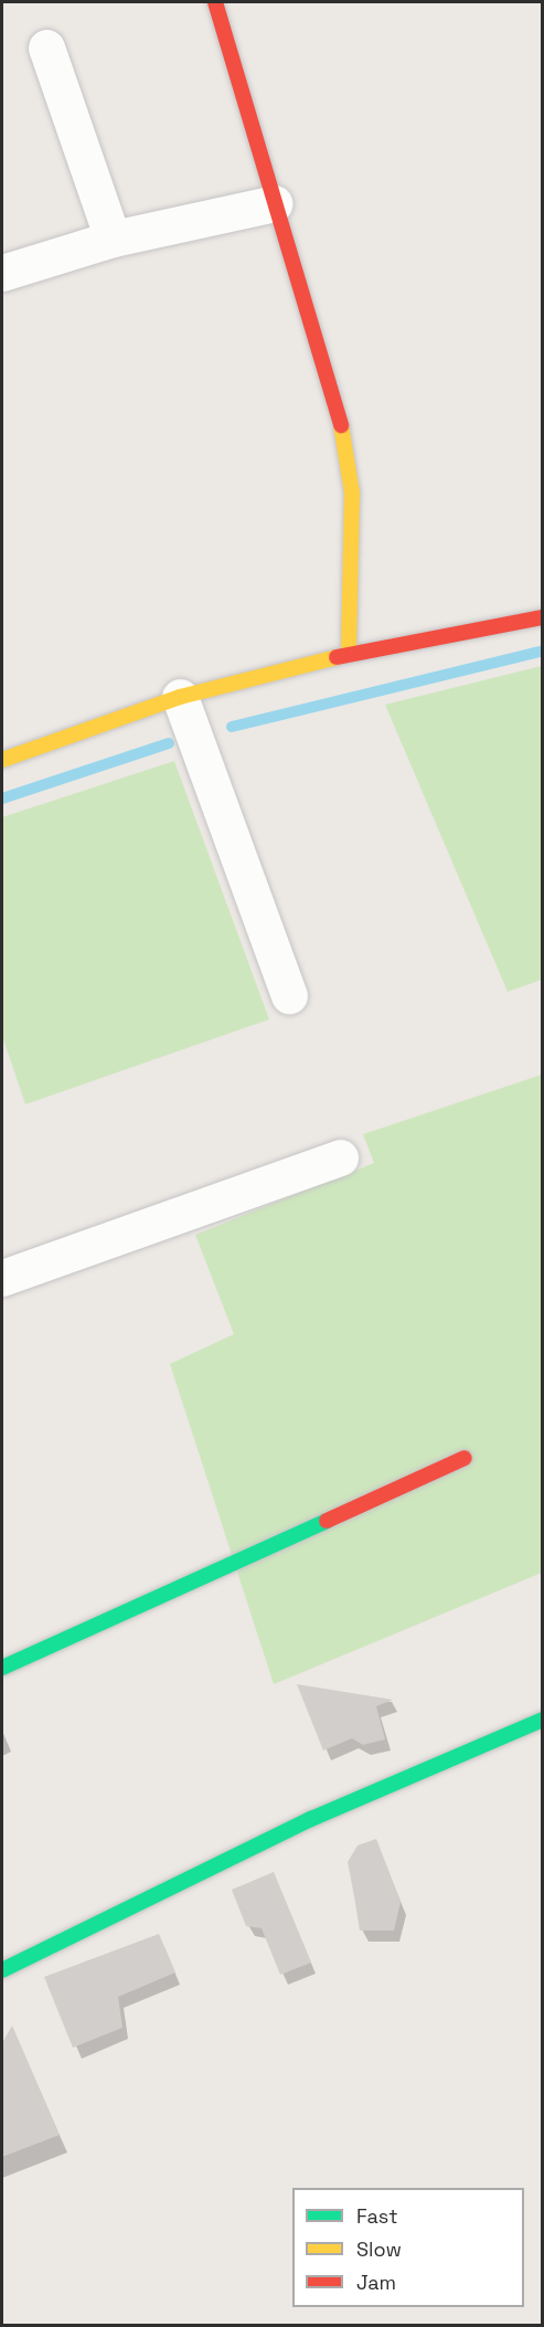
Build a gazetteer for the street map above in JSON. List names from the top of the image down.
{
  "legend": ["Fast", "Slow", "Jam"]
}
